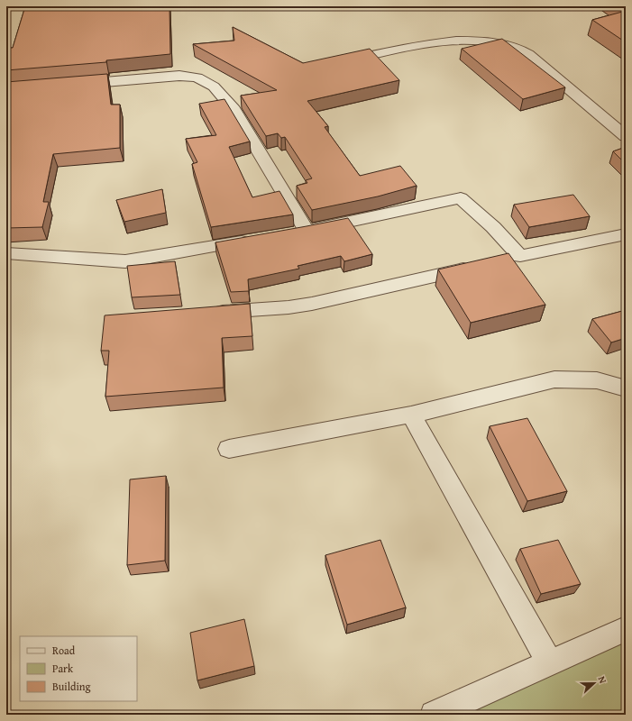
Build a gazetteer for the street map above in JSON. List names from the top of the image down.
{
  "legend": ["Road", "Park", "Building"],
  "north": "right"
}
